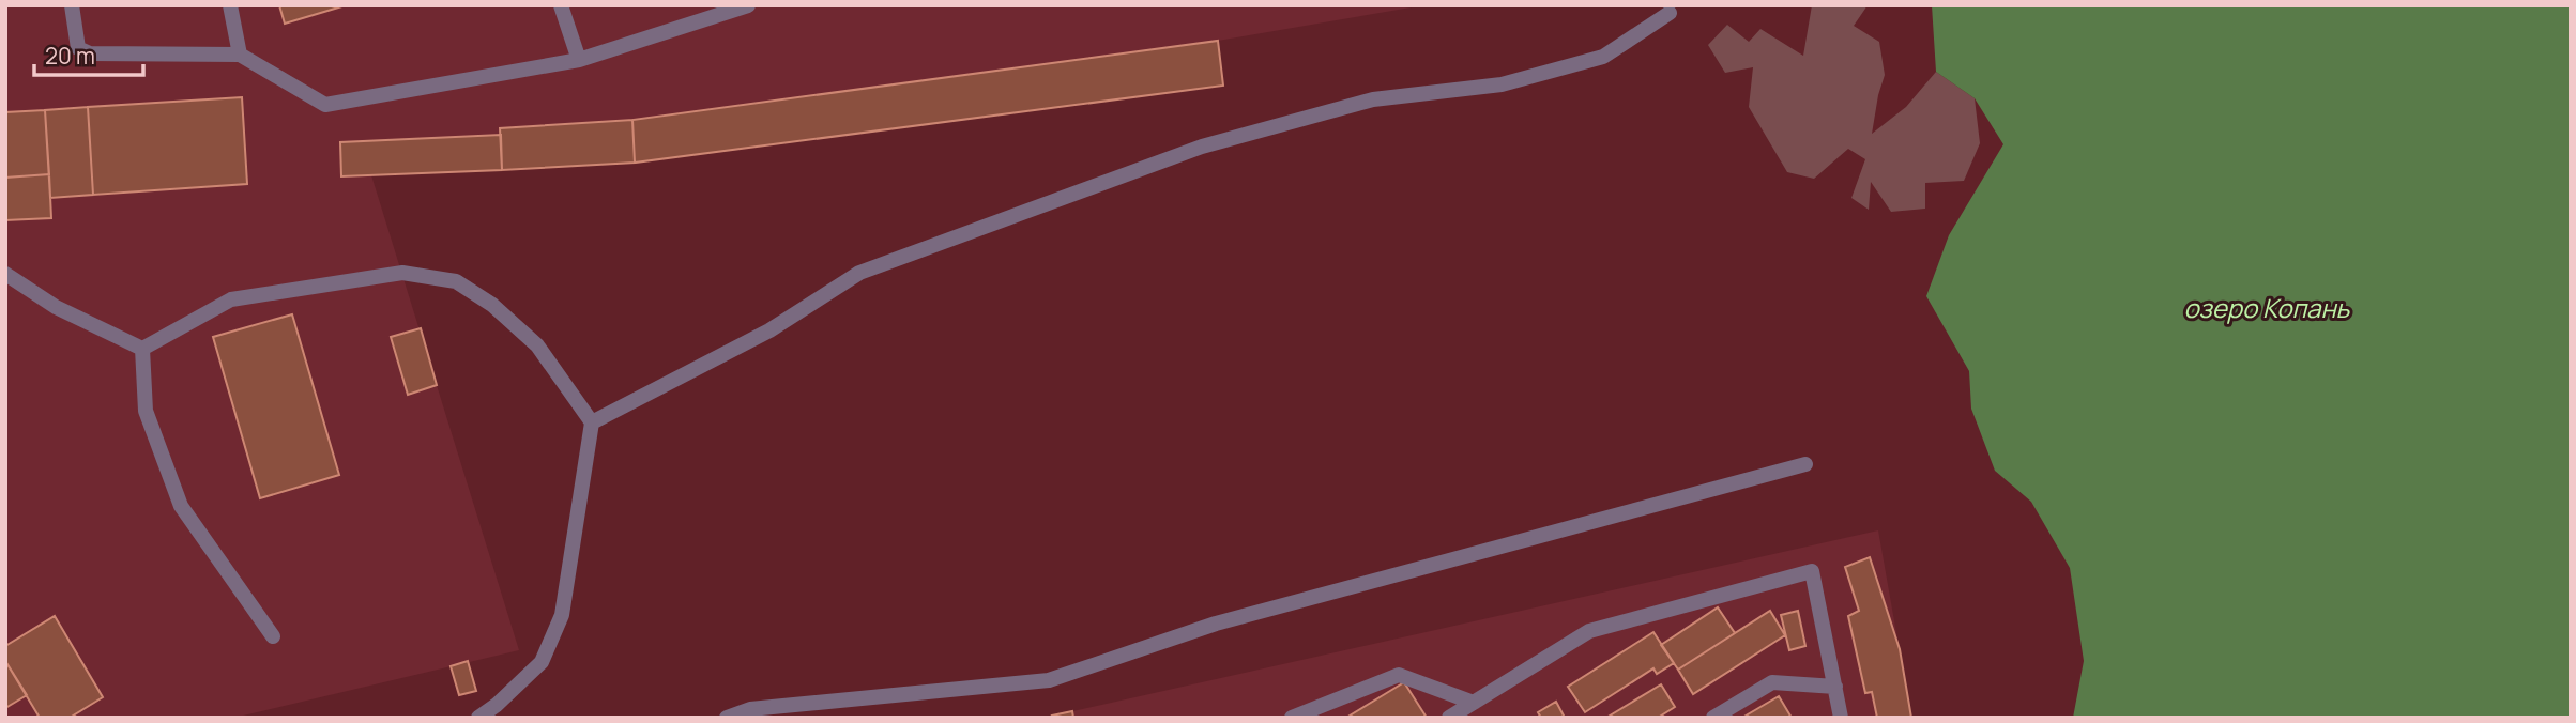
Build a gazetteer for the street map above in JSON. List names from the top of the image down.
{
  "water": ["озеро Копань"],
  "scale_bar": "20 m"
}
